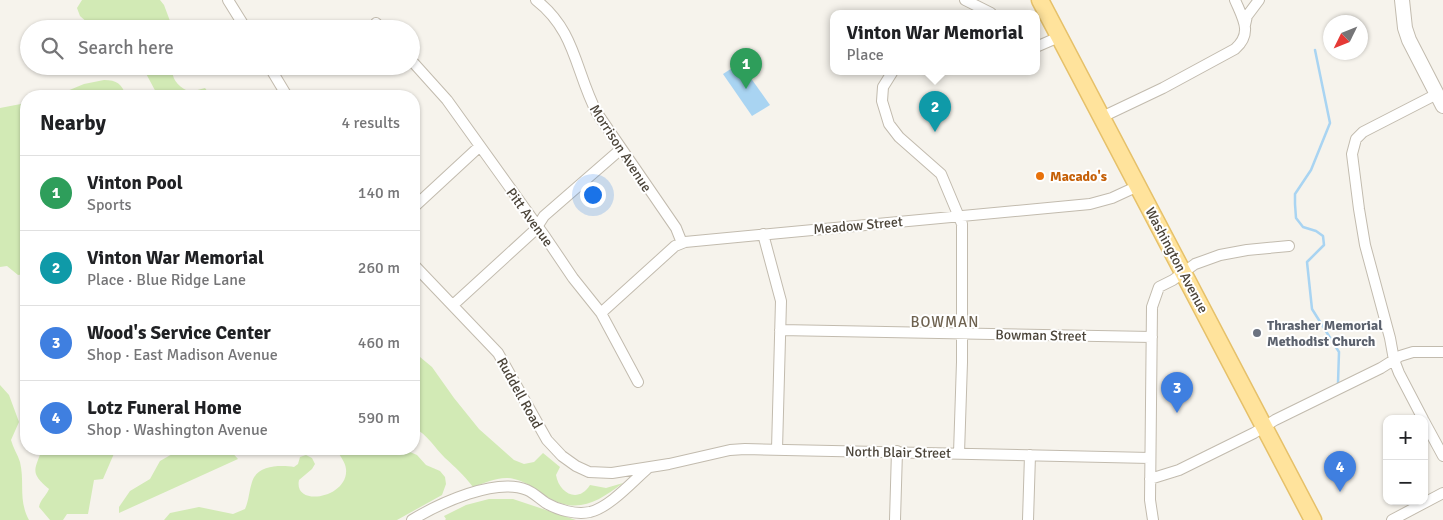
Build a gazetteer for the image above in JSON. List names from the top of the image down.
{
  "streets": {
    "main road": ["Washington Avenue"],
    "street": [
      "Morrison Avenue",
      "Pitt Avenue",
      "Meadow Street",
      "Bowman Street",
      "Ruddell Road",
      "North Blair Street"
    ]
  },
  "crossings": [
    ["Morrison Avenue", "Meadow Street"],
    ["Meadow Street", "Washington Avenue"],
    ["Ruddell Road", "North Blair Street"]
  ],
  "districts": ["BOWMAN"],
  "places": ["Macado's", "Thrasher Memorial Methodist Church"],
  "north": "bottom left",
  "page": {
    "popup": ["Vinton War Memorial", "Place"],
    "search": "Search here",
    "pins": [
      "1",
      "2",
      "3",
      "4"
    ],
    "heading": ["Nearby", "4 results"],
    "list": [
      {
        "mark": "1",
        "name": "Vinton Pool",
        "note": "Sports",
        "value": "140 m"
      },
      {
        "mark": "2",
        "name": "Vinton War Memorial",
        "note": "Place · Blue Ridge Lane",
        "value": "260 m"
      },
      {
        "mark": "3",
        "name": "Wood's Service Center",
        "note": "Shop · East Madison Avenue",
        "value": "460 m"
      },
      {
        "mark": "4",
        "name": "Lotz Funeral Home",
        "note": "Shop · Washington Avenue",
        "value": "590 m"
      }
    ],
    "map_buttons": ["+", "−"]
  }
}
